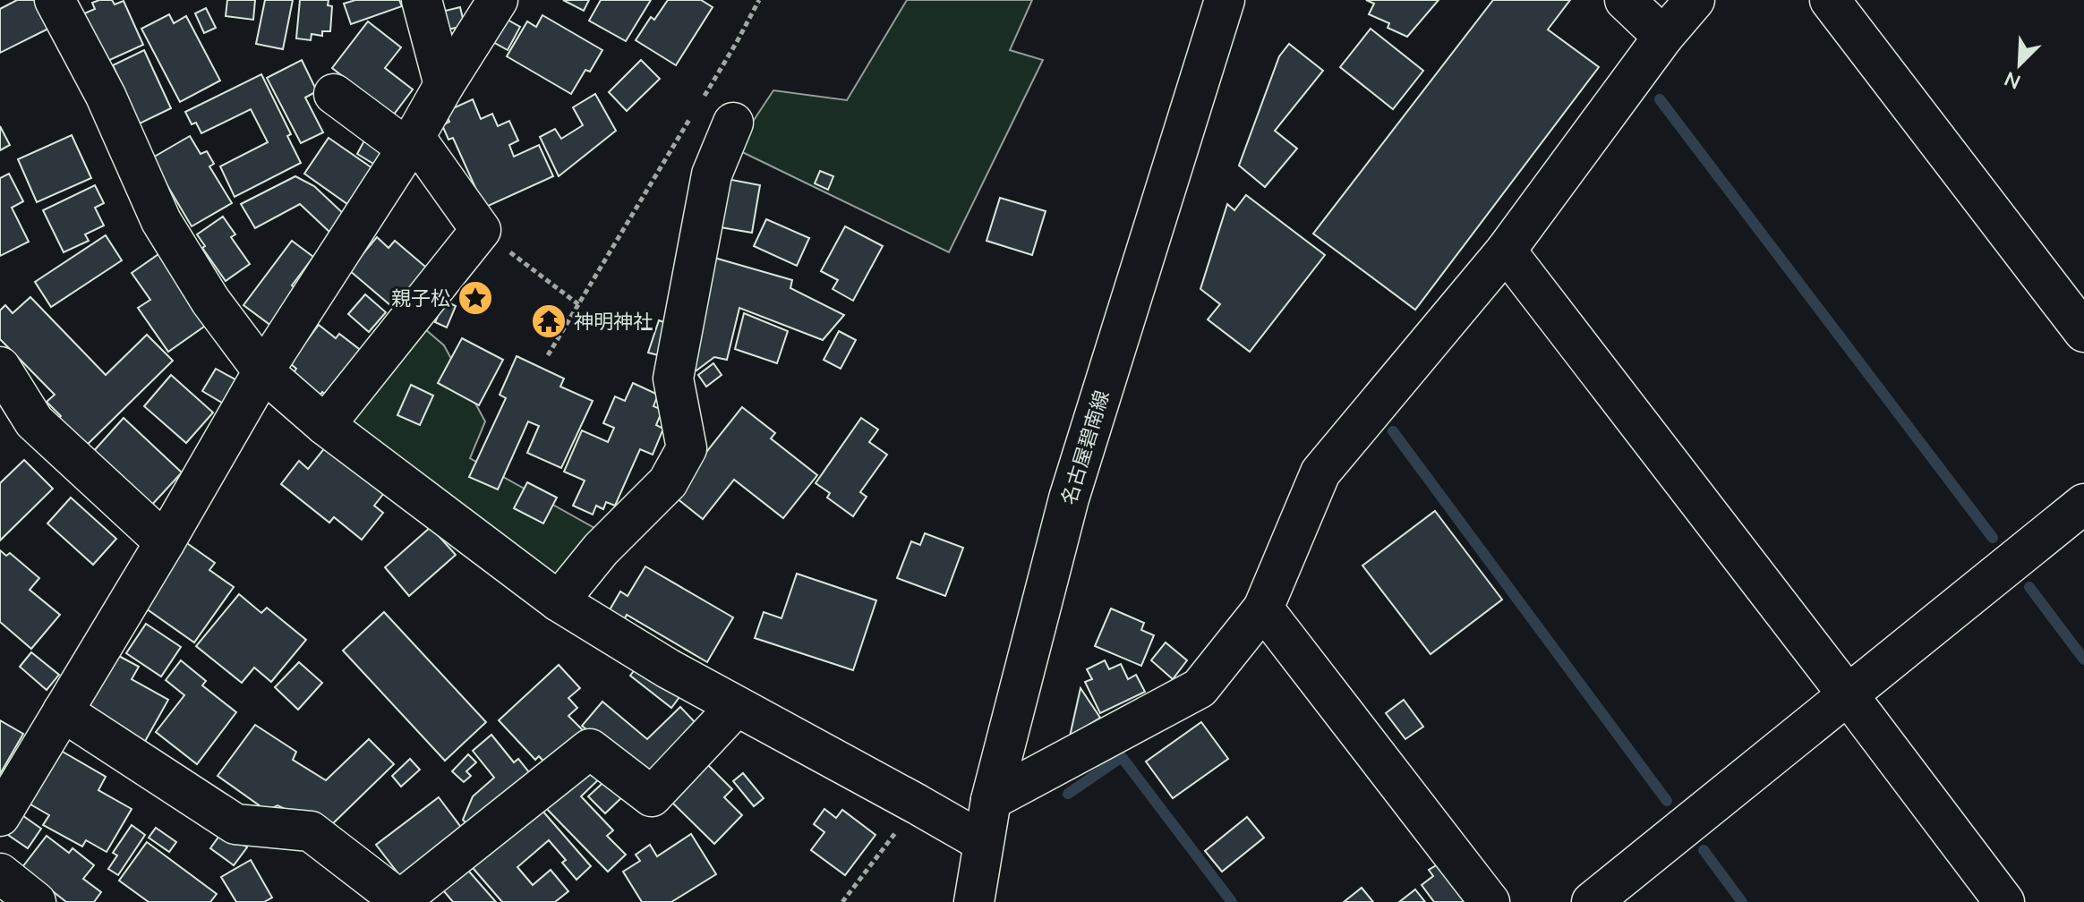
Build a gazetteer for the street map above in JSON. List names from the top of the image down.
{
  "streets": {
    "street": ["名古屋碧南線"]
  },
  "places": {
    "place": ["親子松"],
    "temple": ["神明神社"]
  },
  "north": "bottom left"
}
